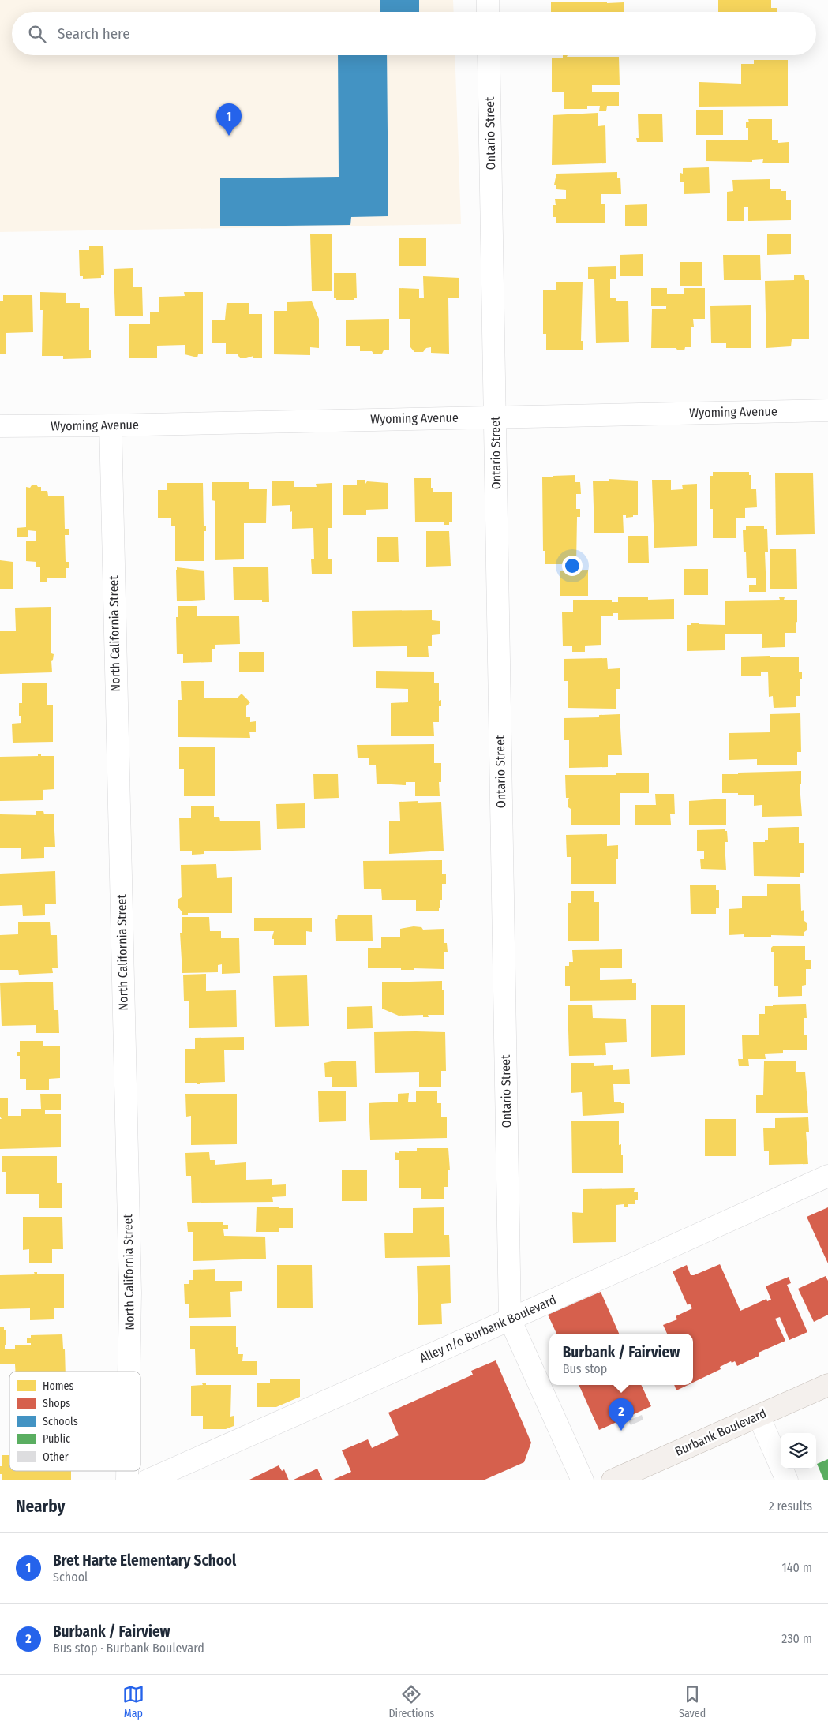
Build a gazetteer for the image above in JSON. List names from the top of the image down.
{
  "streets": {
    "main road": ["Burbank Boulevard"],
    "street": [
      "Ontario Street",
      "Wyoming Avenue",
      "North California Street",
      "Alley n/o Burbank Boulevard"
    ]
  },
  "crossings": [
    ["Ontario Street", "Wyoming Avenue"],
    ["Ontario Street", "Alley n/o Burbank Boulevard"],
    ["Wyoming Avenue", "North California Street"]
  ],
  "legend": [
    "Homes",
    "Shops",
    "Schools",
    "Public",
    "Other"
  ],
  "page": {
    "search": "Search here",
    "pins": ["1", "2"],
    "popup": ["Burbank / Fairview", "Bus stop"],
    "heading": ["Nearby", "2 results"],
    "list": [
      {
        "mark": "1",
        "name": "Bret Harte Elementary School",
        "note": "School",
        "value": "140 m"
      },
      {
        "mark": "2",
        "name": "Burbank / Fairview",
        "note": "Bus stop · Burbank Boulevard",
        "value": "230 m"
      }
    ],
    "nav": ["Map", "Directions", "Saved"]
  }
}
